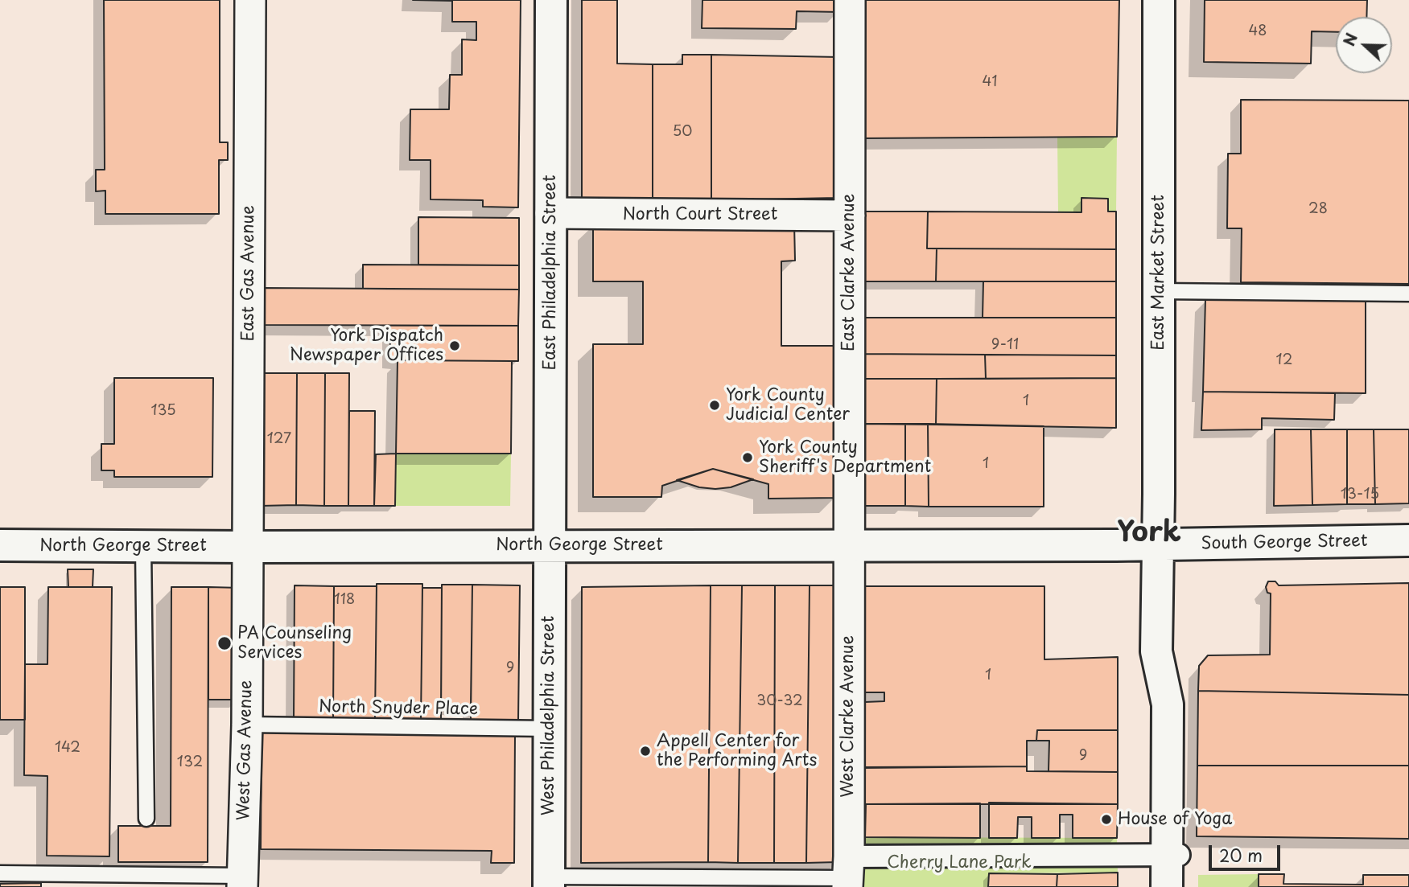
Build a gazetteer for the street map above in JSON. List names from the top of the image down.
{
  "streets": {
    "main road": [
      "East Philadelphia Street",
      "East Market Street",
      "South George Street",
      "North George Street",
      "West Philadelphia Street"
    ],
    "street": [
      "North Court Street",
      "East Clarke Avenue",
      "East Gas Avenue",
      "West Clarke Avenue",
      "West Gas Avenue"
    ],
    "lane": ["North Snyder Place"]
  },
  "crossings": [
    ["North Court Street", "East Philadelphia Street"],
    ["North Court Street", "East Clarke Avenue"],
    ["East Philadelphia Street", "North George Street"],
    ["East Philadelphia Street", "West Philadelphia Street"],
    ["East Clarke Avenue", "North George Street"],
    ["East Clarke Avenue", "West Clarke Avenue"],
    ["East Market Street", "South George Street"],
    ["East Market Street", "North George Street"],
    ["East Gas Avenue", "North George Street"],
    ["East Gas Avenue", "West Gas Avenue"],
    ["South George Street", "North George Street"],
    ["North George Street", "West Philadelphia Street"],
    ["North George Street", "West Clarke Avenue"],
    ["North George Street", "West Gas Avenue"],
    ["North Snyder Place", "West Philadelphia Street"],
    ["North Snyder Place", "West Gas Avenue"]
  ],
  "districts": ["York"],
  "parks": ["Cherry Lane Park"],
  "places": [
    "York Dispatch Newspaper Offices",
    "York County Judicial Center",
    "York County Sheriff's Department",
    "PA Counseling Services",
    "Appell Center for the Performing Arts",
    "House of Yoga"
  ],
  "house_numbers": [
    "48",
    "41",
    "50",
    "28",
    "9-11",
    "12",
    "1",
    "135",
    "127",
    "1",
    "13-15",
    "118",
    "9",
    "1",
    "30-32",
    "142",
    "9",
    "132"
  ],
  "scale_bar": "20 m",
  "north": "left"
}
